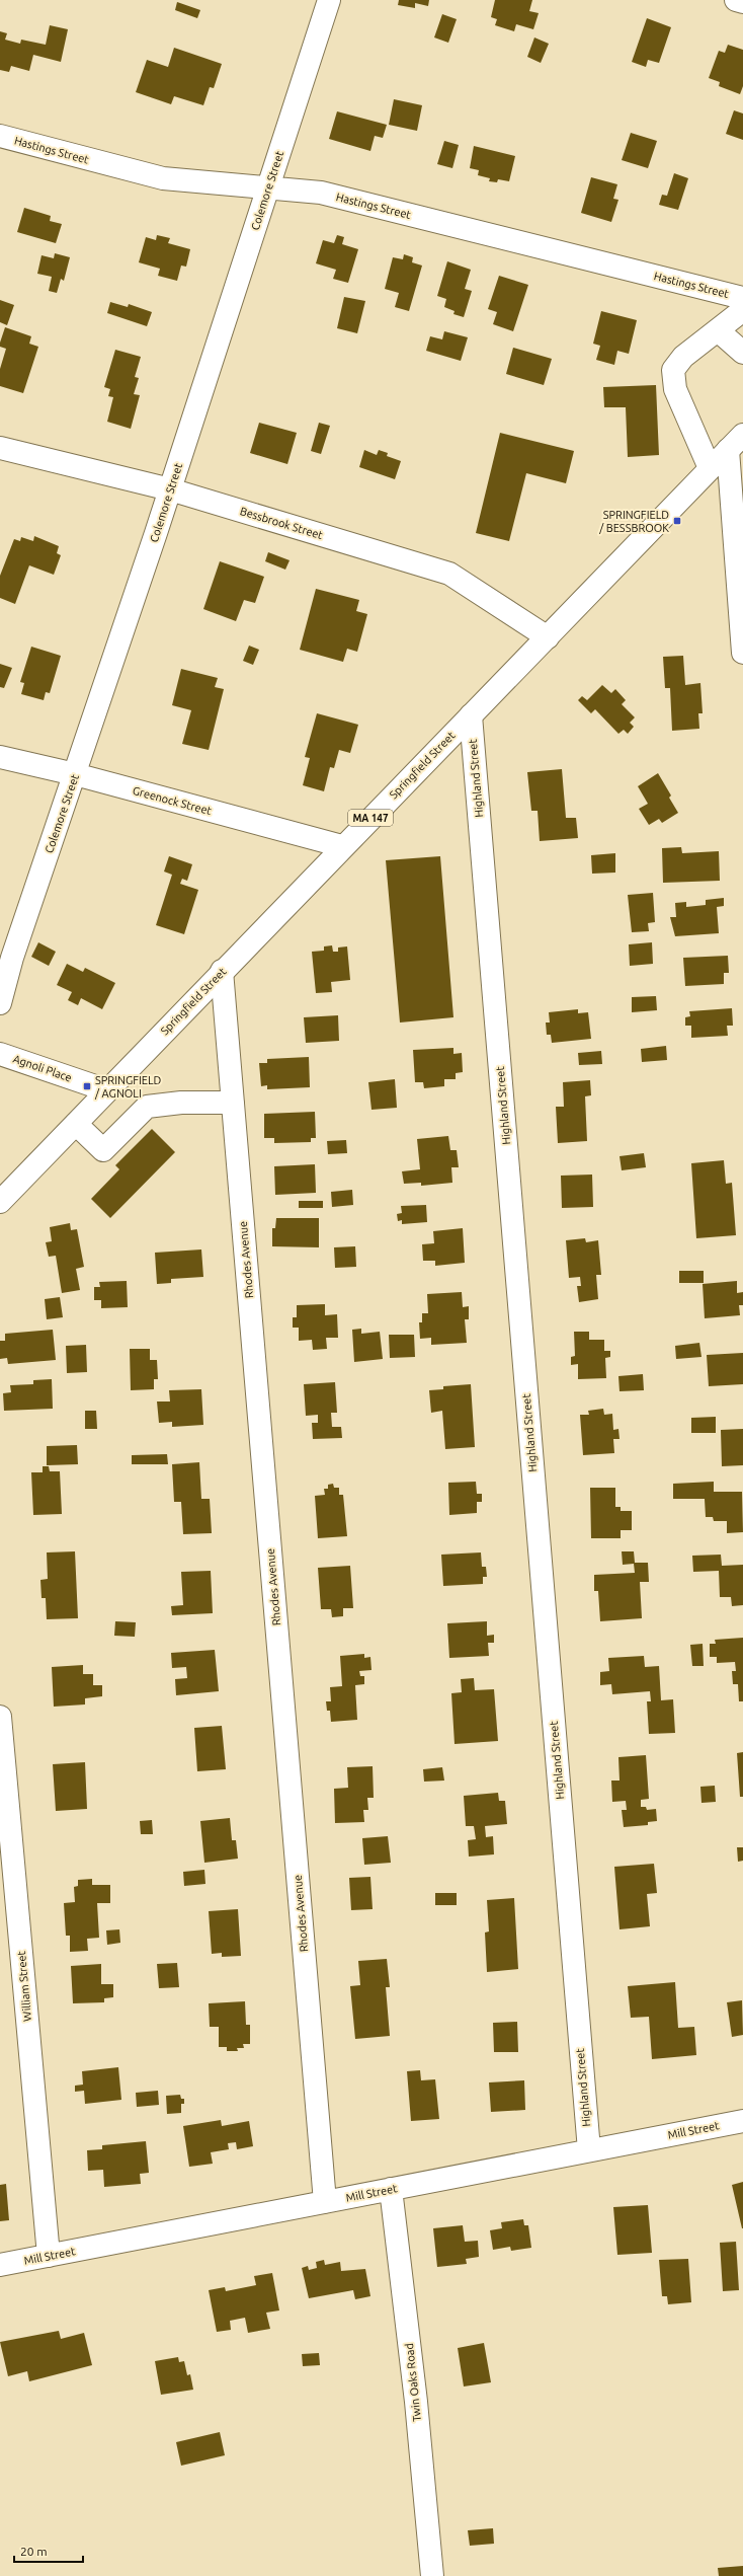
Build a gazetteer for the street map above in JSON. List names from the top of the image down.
{
  "streets": {
    "street": [
      "Hastings Street",
      "Colemore Street",
      "Bessbrook Street",
      "Springfield Street",
      "Highland Street",
      "Greenock Street",
      "MA 147",
      "Agnoli Place",
      "Rhodes Avenue",
      "William Street",
      "Mill Street",
      "Twin Oaks Road"
    ]
  },
  "crossings": [
    ["Hastings Street", "Colemore Street"],
    ["Colemore Street", "Bessbrook Street"],
    ["Colemore Street", "Greenock Street"],
    ["Bessbrook Street", "Springfield Street"],
    ["Springfield Street", "Highland Street"],
    ["Springfield Street", "Greenock Street"],
    ["Springfield Street", "Agnoli Place"],
    ["Springfield Street", "Rhodes Avenue"],
    ["Highland Street", "Mill Street"],
    ["Rhodes Avenue", "Mill Street"],
    ["William Street", "Mill Street"],
    ["Mill Street", "Twin Oaks Road"]
  ],
  "places": {
    "transit": ["SPRINGFIELD / BESSBROOK", "SPRINGFIELD / AGNOLI"]
  },
  "scale_bar": "20 m"
}
